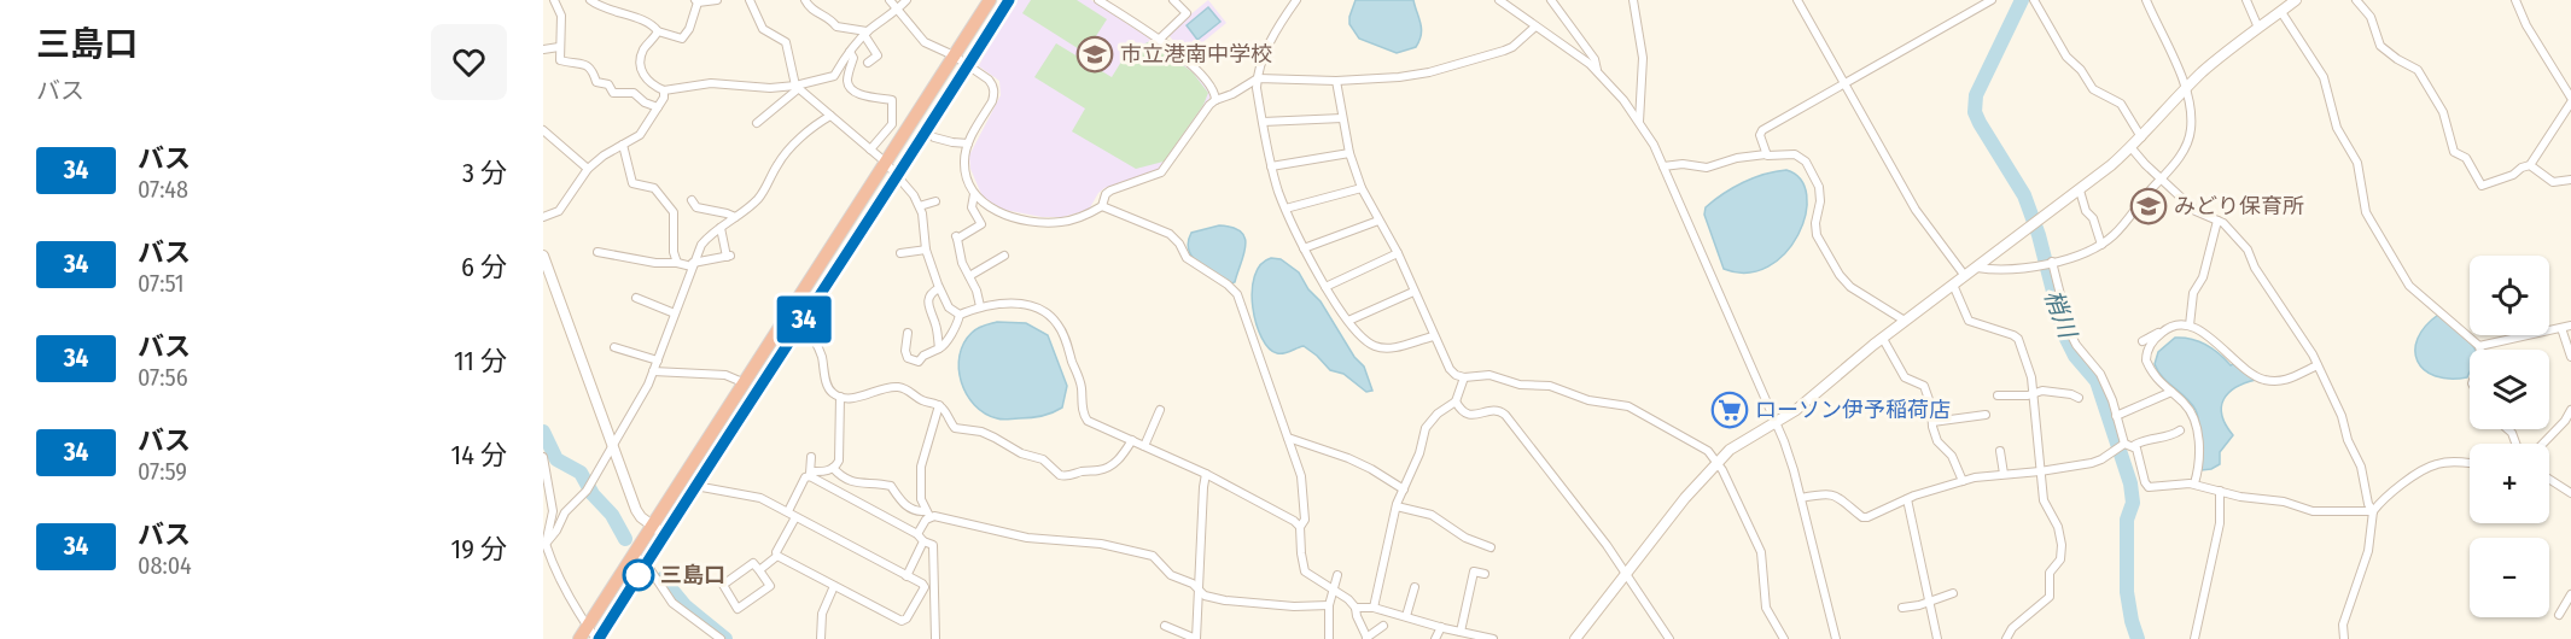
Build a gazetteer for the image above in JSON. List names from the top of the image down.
{
  "water": ["梢川"],
  "places": {
    "school or university": ["市立港南中学校", "みどり保育所"],
    "supermarket": ["ローソン伊予稲荷店"],
    "other": ["三島口"]
  },
  "lines": ["bus line 34"],
  "page": {
    "heading": ["三島口", "バス"],
    "on_map": "34",
    "list": [
      {
        "mark": "34",
        "name": "バス",
        "note": "07:48",
        "value": "3 分"
      },
      {
        "mark": "34",
        "name": "バス",
        "note": "07:51",
        "value": "6 分"
      },
      {
        "mark": "34",
        "name": "バス",
        "note": "07:56",
        "value": "11 分"
      },
      {
        "mark": "34",
        "name": "バス",
        "note": "07:59",
        "value": "14 分"
      },
      {
        "mark": "34",
        "name": "バス",
        "note": "08:04",
        "value": "19 分"
      }
    ],
    "map_buttons": ["+", "−"]
  }
}
